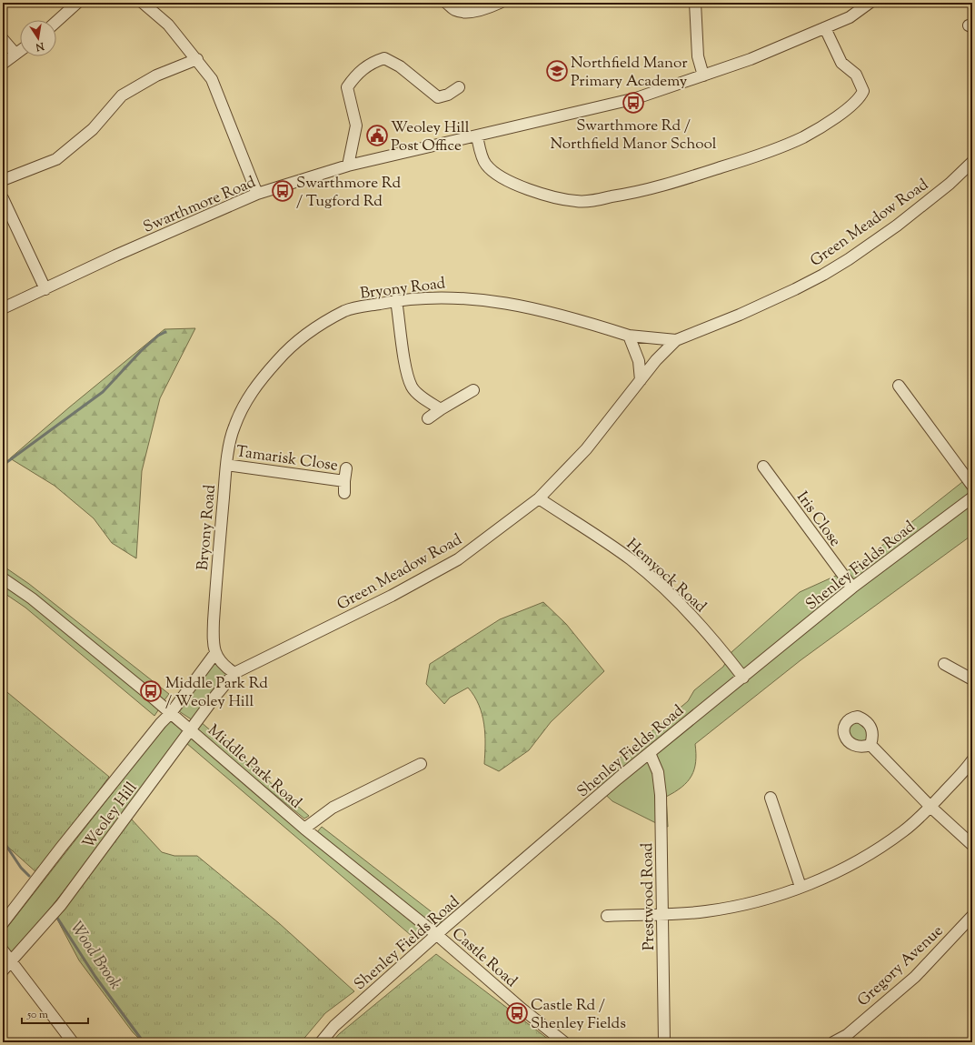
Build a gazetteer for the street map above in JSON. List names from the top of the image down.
{
  "streets": {
    "street": [
      "Swarthmore Road",
      "Green Meadow Road",
      "Bryony Road",
      "Tamarisk Close",
      "Iris Close",
      "Shenley Fields Road",
      "Hemyock Road",
      "Middle Park Road",
      "Weoley Hill",
      "Prestwood Road",
      "Castle Road",
      "Gregory Avenue"
    ]
  },
  "crossings": [
    ["Green Meadow Road", "Bryony Road"],
    ["Green Meadow Road", "Hemyock Road"],
    ["Green Meadow Road", "Weoley Hill"],
    ["Bryony Road", "Tamarisk Close"],
    ["Bryony Road", "Weoley Hill"],
    ["Iris Close", "Shenley Fields Road"],
    ["Shenley Fields Road", "Hemyock Road"],
    ["Shenley Fields Road", "Middle Park Road"],
    ["Shenley Fields Road", "Prestwood Road"],
    ["Shenley Fields Road", "Castle Road"],
    ["Middle Park Road", "Weoley Hill"],
    ["Middle Park Road", "Castle Road"]
  ],
  "water": ["Wood Brook"],
  "places": {
    "school or university": ["Northfield Manor Primary Academy"],
    "bus stop": [
      "Swarthmore Rd / Northfield Manor School",
      "Swarthmore Rd / Tugford Rd",
      "Middle Park Rd / Weoley Hill",
      "Castle Rd / Shenley Fields"
    ],
    "public building": ["Weoley Hill Post Office"]
  },
  "scale_bar": "50 m",
  "north": "bottom"
}
